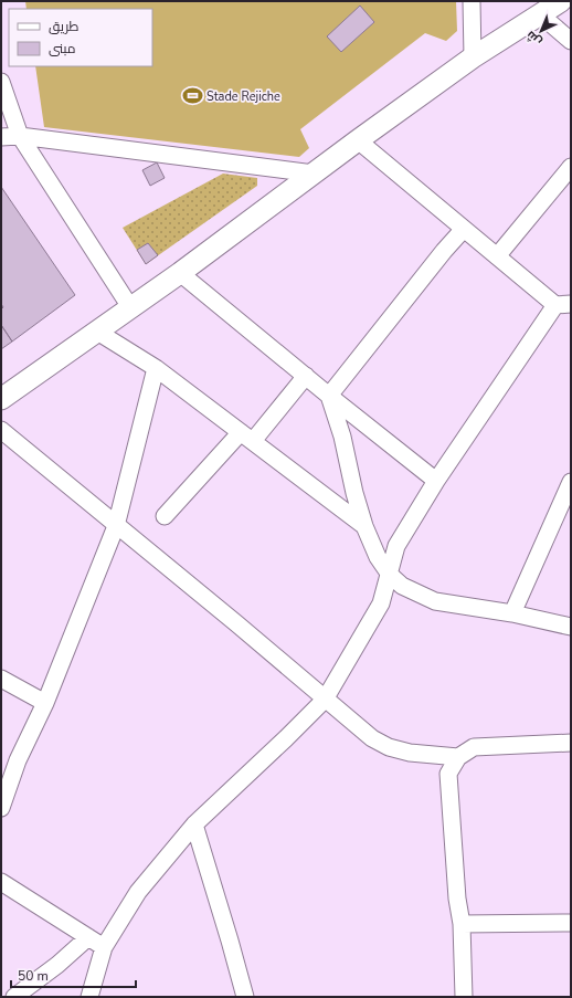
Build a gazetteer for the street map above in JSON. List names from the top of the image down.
{
  "places": {
    "sports": ["Stade Rejiche"]
  },
  "legend": ["طريق", "مبنى"],
  "scale_bar": "50 m",
  "north": "bottom left"
}
